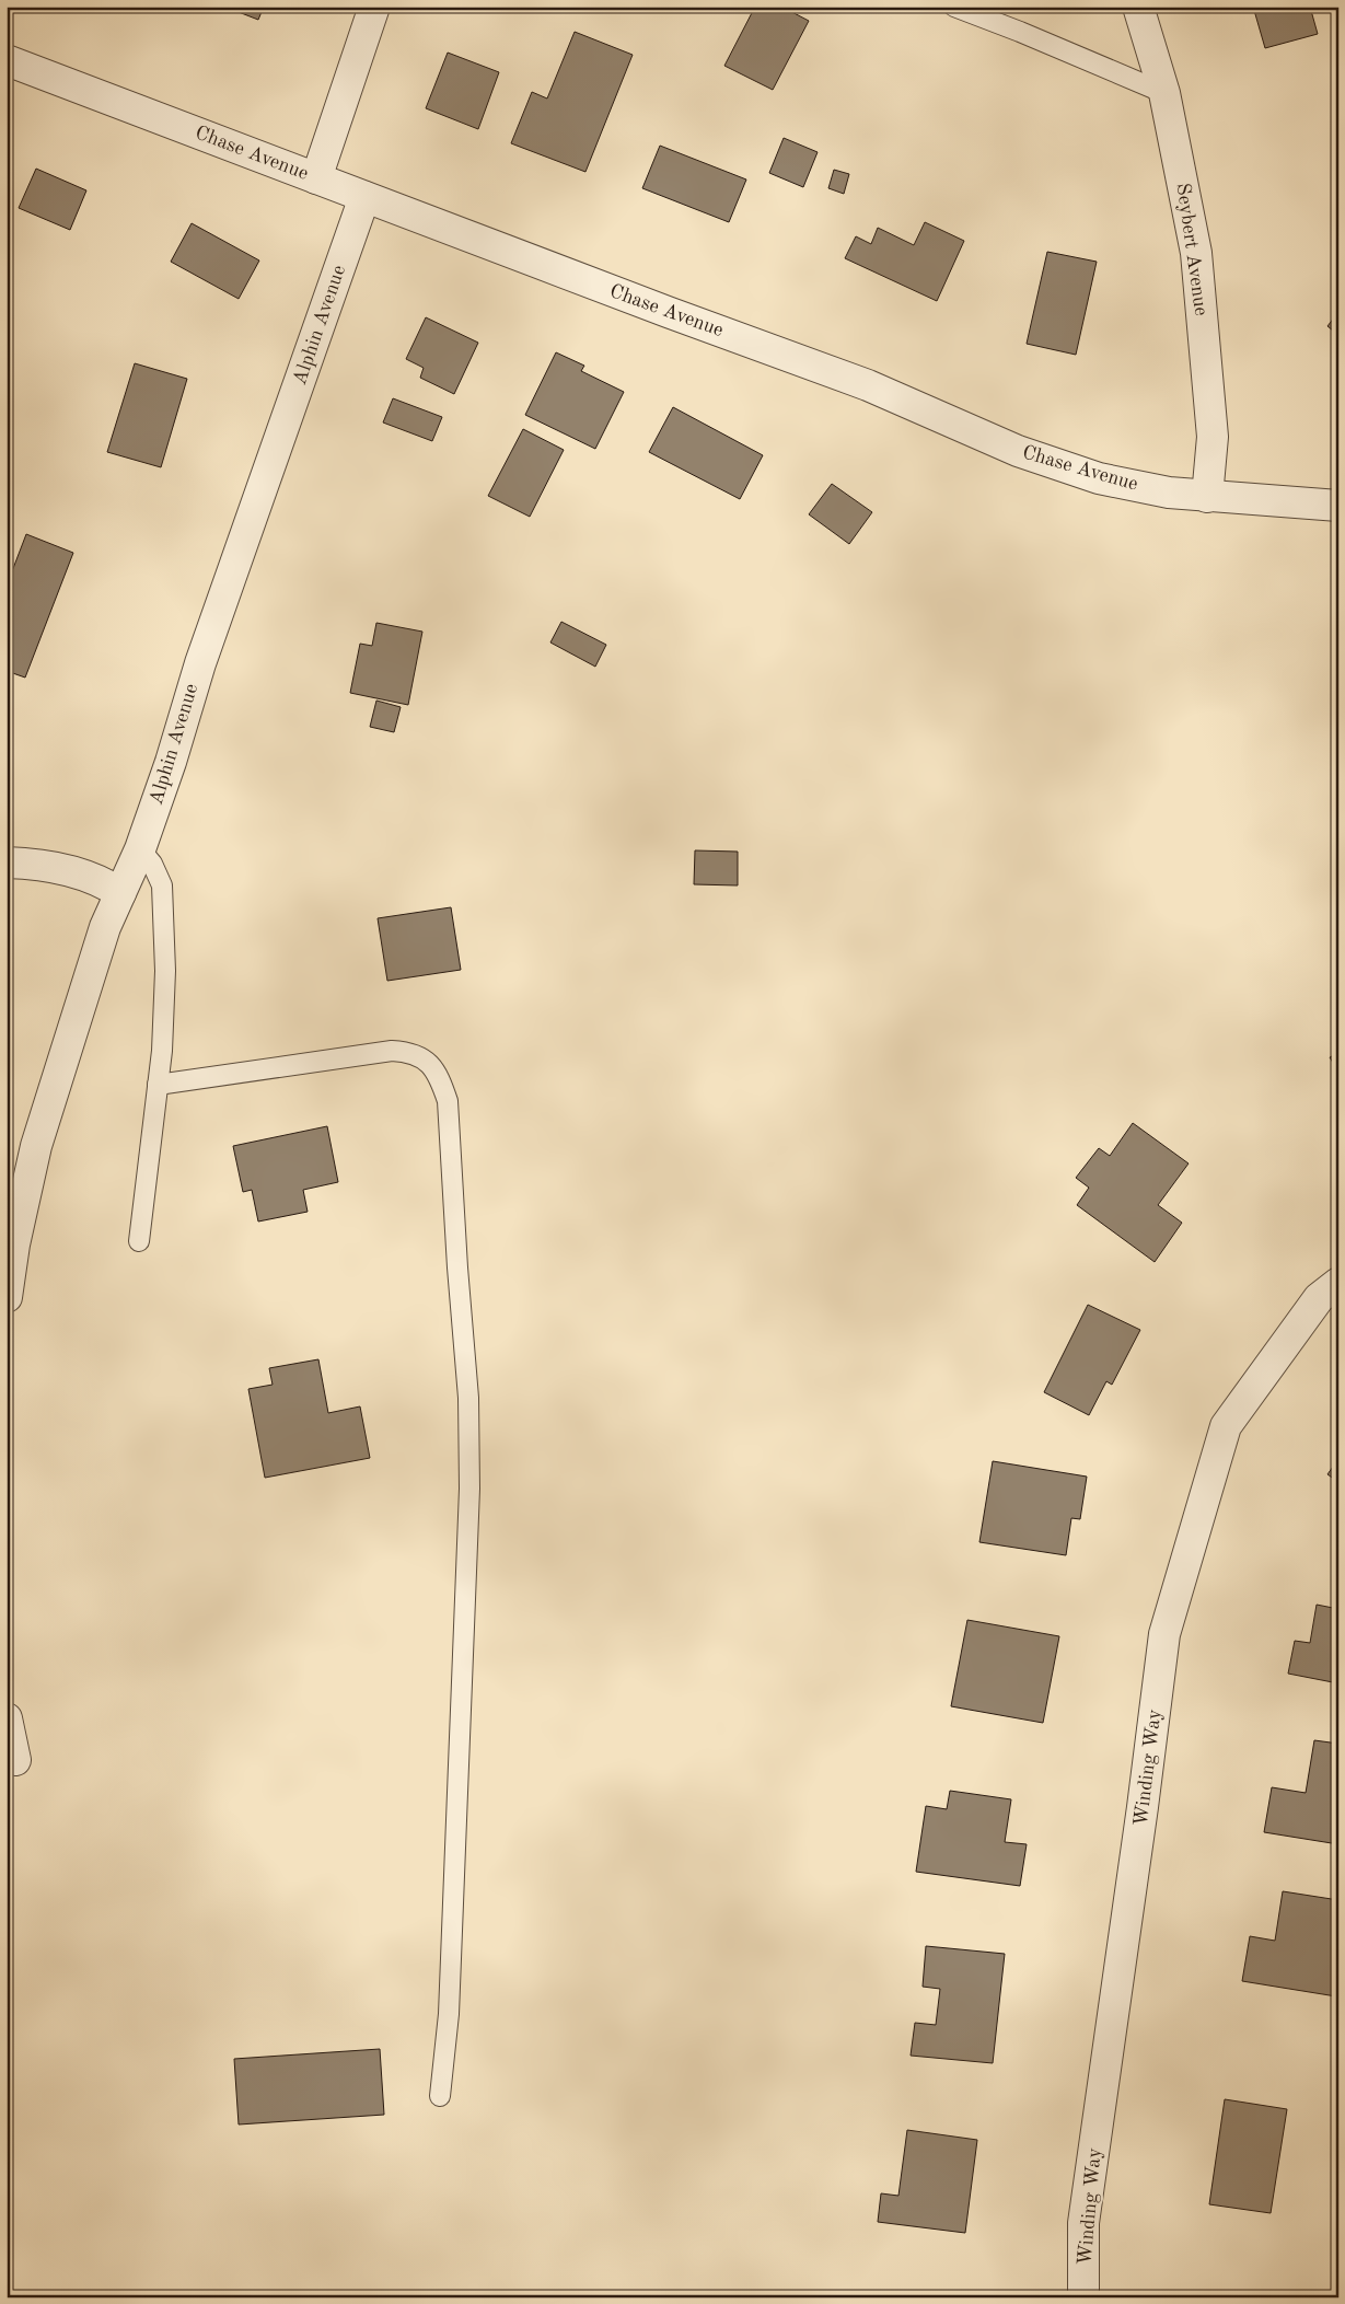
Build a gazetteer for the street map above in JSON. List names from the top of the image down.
{
  "streets": {
    "street": [
      "Chase Avenue",
      "Seybert Avenue",
      "Alphin Avenue",
      "Winding Way"
    ]
  },
  "crossings": [
    ["Chase Avenue", "Seybert Avenue"],
    ["Chase Avenue", "Alphin Avenue"]
  ]
}
